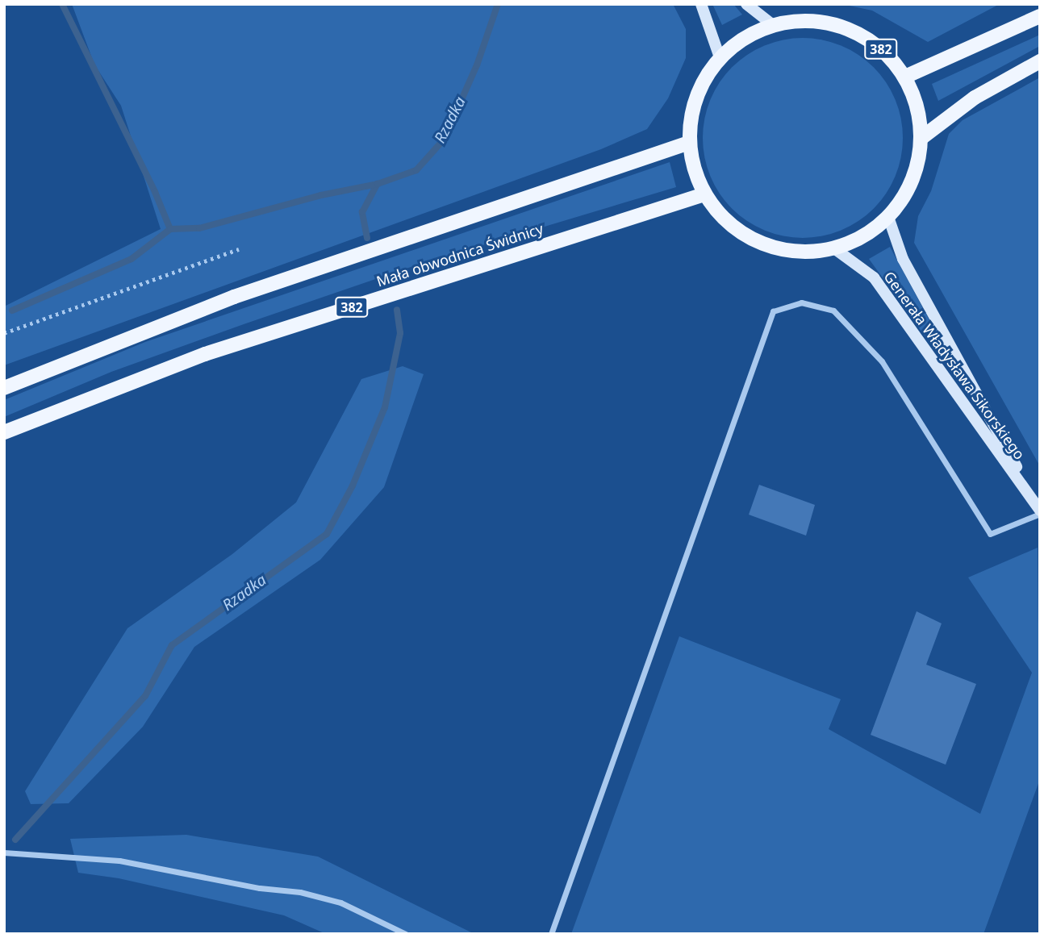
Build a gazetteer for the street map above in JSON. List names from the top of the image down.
{
  "streets": {
    "main road": ["382", "Mała obwodnica Świdnicy"],
    "street": ["Generała Władysława Sikorskiego"]
  },
  "crossings": [
    ["382", "Mała obwodnica Świdnicy"],
    ["382", "Generała Władysława Sikorskiego"]
  ],
  "water": ["Rzadka"]
}
